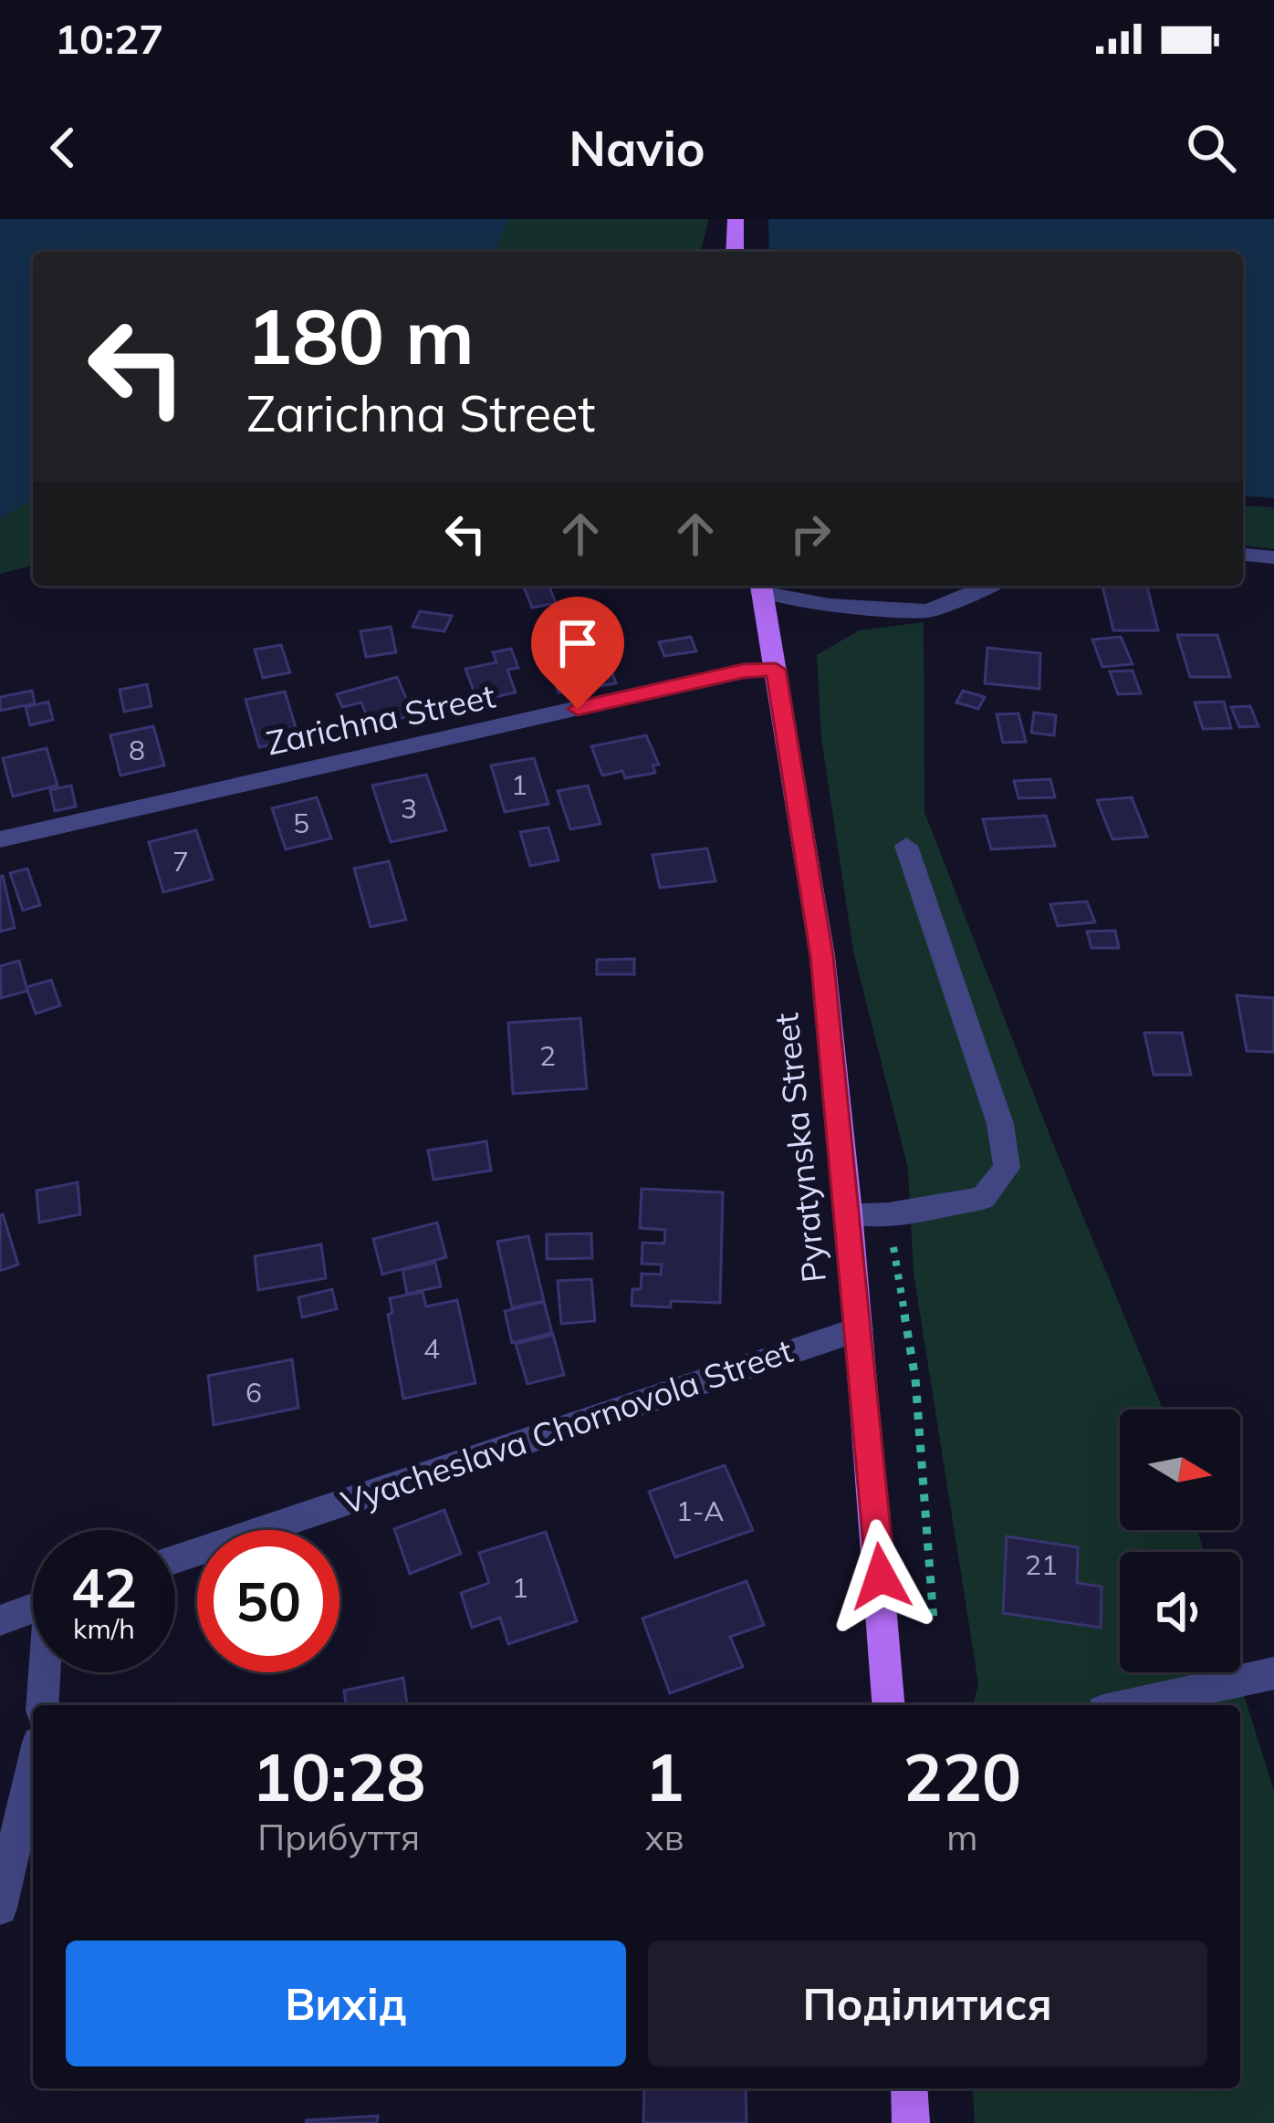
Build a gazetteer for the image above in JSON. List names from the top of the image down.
{
  "streets": {
    "main road": ["Pyratynska Street"],
    "street": ["Zarichna Street", "Vyacheslava Chornovola Street"]
  },
  "crossings": [
    ["Zarichna Street", "Pyratynska Street"],
    ["Pyratynska Street", "Vyacheslava Chornovola Street"]
  ],
  "house_numbers": [
    "8",
    "1",
    "3",
    "5",
    "7",
    "2",
    "4",
    "6",
    "1-А",
    "21",
    "1"
  ],
  "north": "right",
  "page": {
    "status": "10:27",
    "header": "Navio",
    "turn": ["180 m", "Zarichna Street"],
    "speed": "42 km/h",
    "limit": "50",
    "eta": [
      "10:28",
      "Прибуття",
      "1",
      "хв",
      "220",
      "m"
    ],
    "buttons": ["Вихід", "Поділитися"]
  }
}
